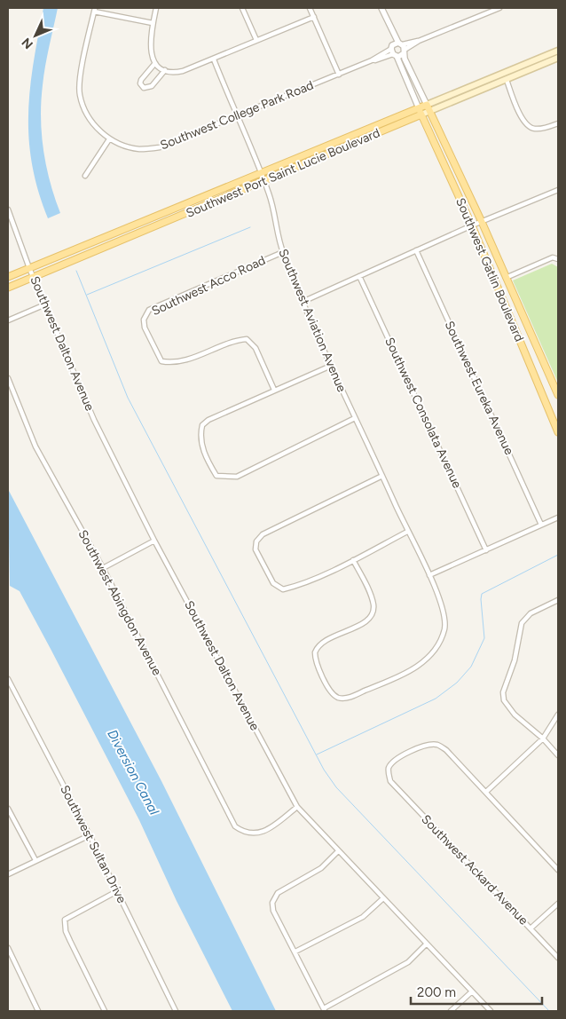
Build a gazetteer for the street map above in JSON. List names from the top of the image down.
{
  "streets": {
    "main road": ["Southwest Port Saint Lucie Boulevard", "Southwest Gatlin Boulevard"],
    "street": [
      "Southwest College Park Road",
      "Southwest Acco Road",
      "Southwest Aviation Avenue",
      "Southwest Dalton Avenue",
      "Southwest Eureka Avenue",
      "Southwest Consolata Avenue",
      "Southwest Abingdon Avenue",
      "Southwest Sultan Drive",
      "Southwest Ackard Avenue"
    ]
  },
  "crossings": [
    ["Southwest College Park Road", "Southwest Aviation Avenue"],
    ["Southwest Port Saint Lucie Boulevard", "Southwest Gatlin Boulevard"],
    ["Southwest Port Saint Lucie Boulevard", "Southwest Aviation Avenue"],
    ["Southwest Port Saint Lucie Boulevard", "Southwest Dalton Avenue"],
    ["Southwest Acco Road", "Southwest Aviation Avenue"],
    ["Southwest Dalton Avenue", "Southwest Abingdon Avenue"]
  ],
  "water": ["Diversion Canal"],
  "scale_bar": "200 m",
  "north": "bottom left"
}
